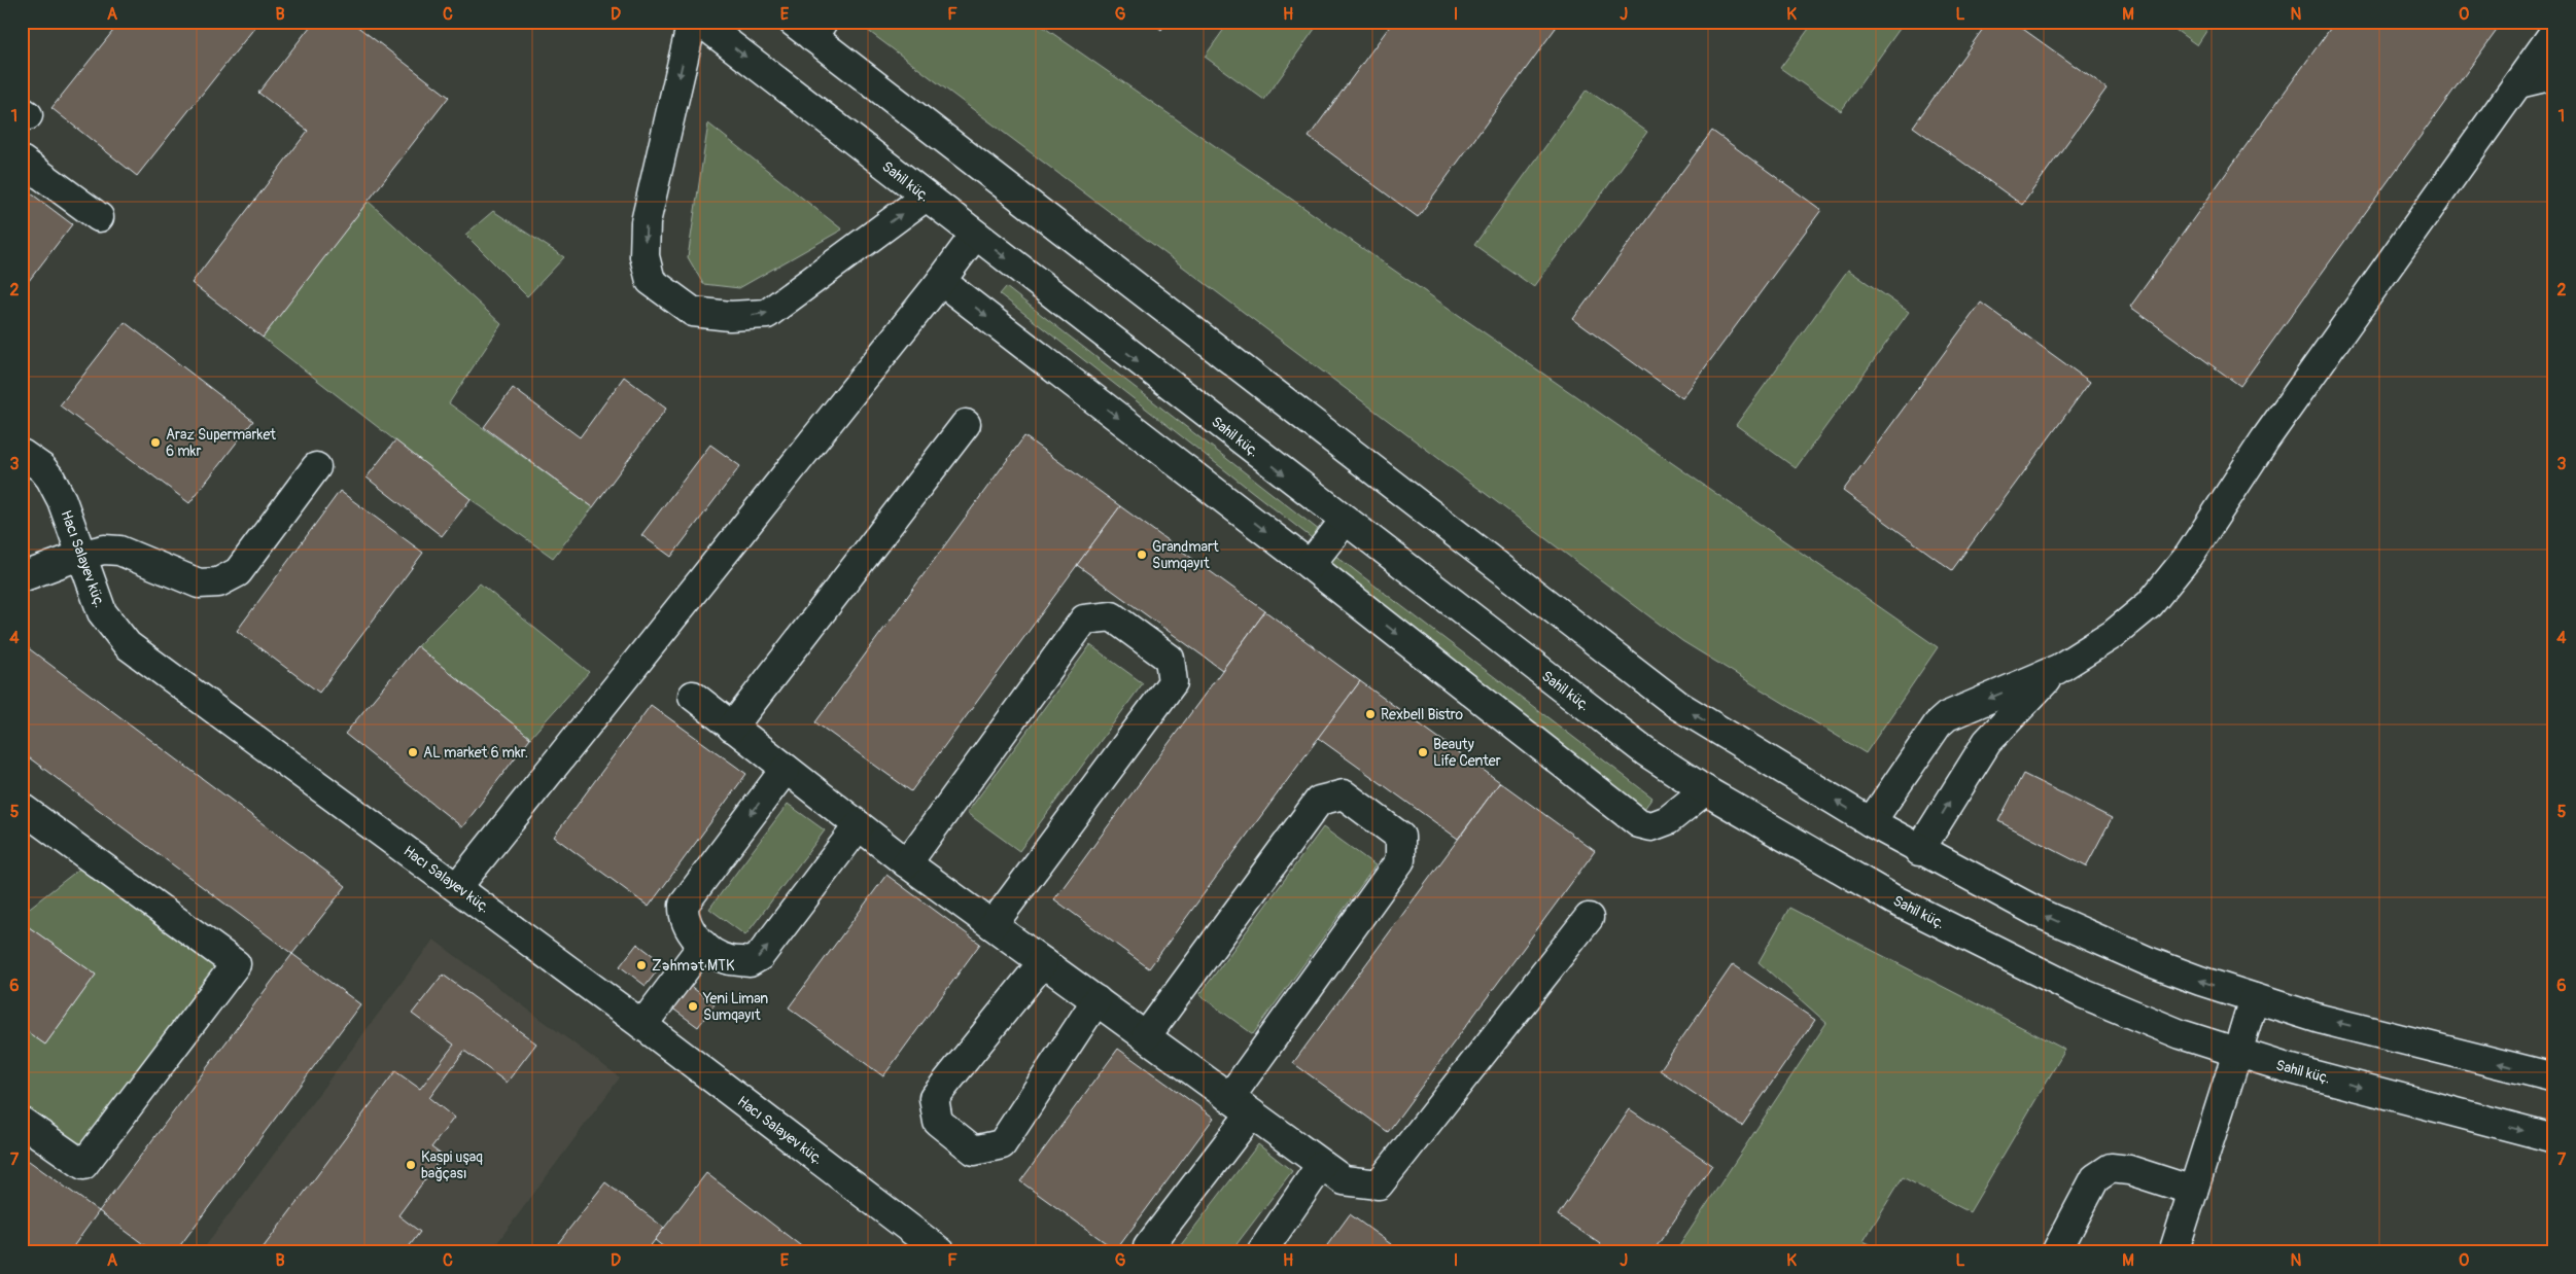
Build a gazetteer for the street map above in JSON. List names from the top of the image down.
{
  "streets": {
    "main road": ["Sahil küç.", "Hacı Salayev küç."]
  },
  "places": [
    "Araz Supermarket 6 mkr",
    "Grandmart Sumqayıt",
    "Rexbell Bistro",
    "AL market 6 mkr.",
    "Beauty Life Center",
    "Zəhmət MTK",
    "Yeni Liman Sumqayıt",
    "Kaspi uşaq bağçası"
  ],
  "grid": {
    "columns": [
      "A",
      "B",
      "C",
      "D",
      "E",
      "F",
      "G",
      "H",
      "I",
      "J",
      "K",
      "L",
      "M",
      "N",
      "O"
    ],
    "rows": [
      "1",
      "2",
      "3",
      "4",
      "5",
      "6",
      "7"
    ]
  }
}
